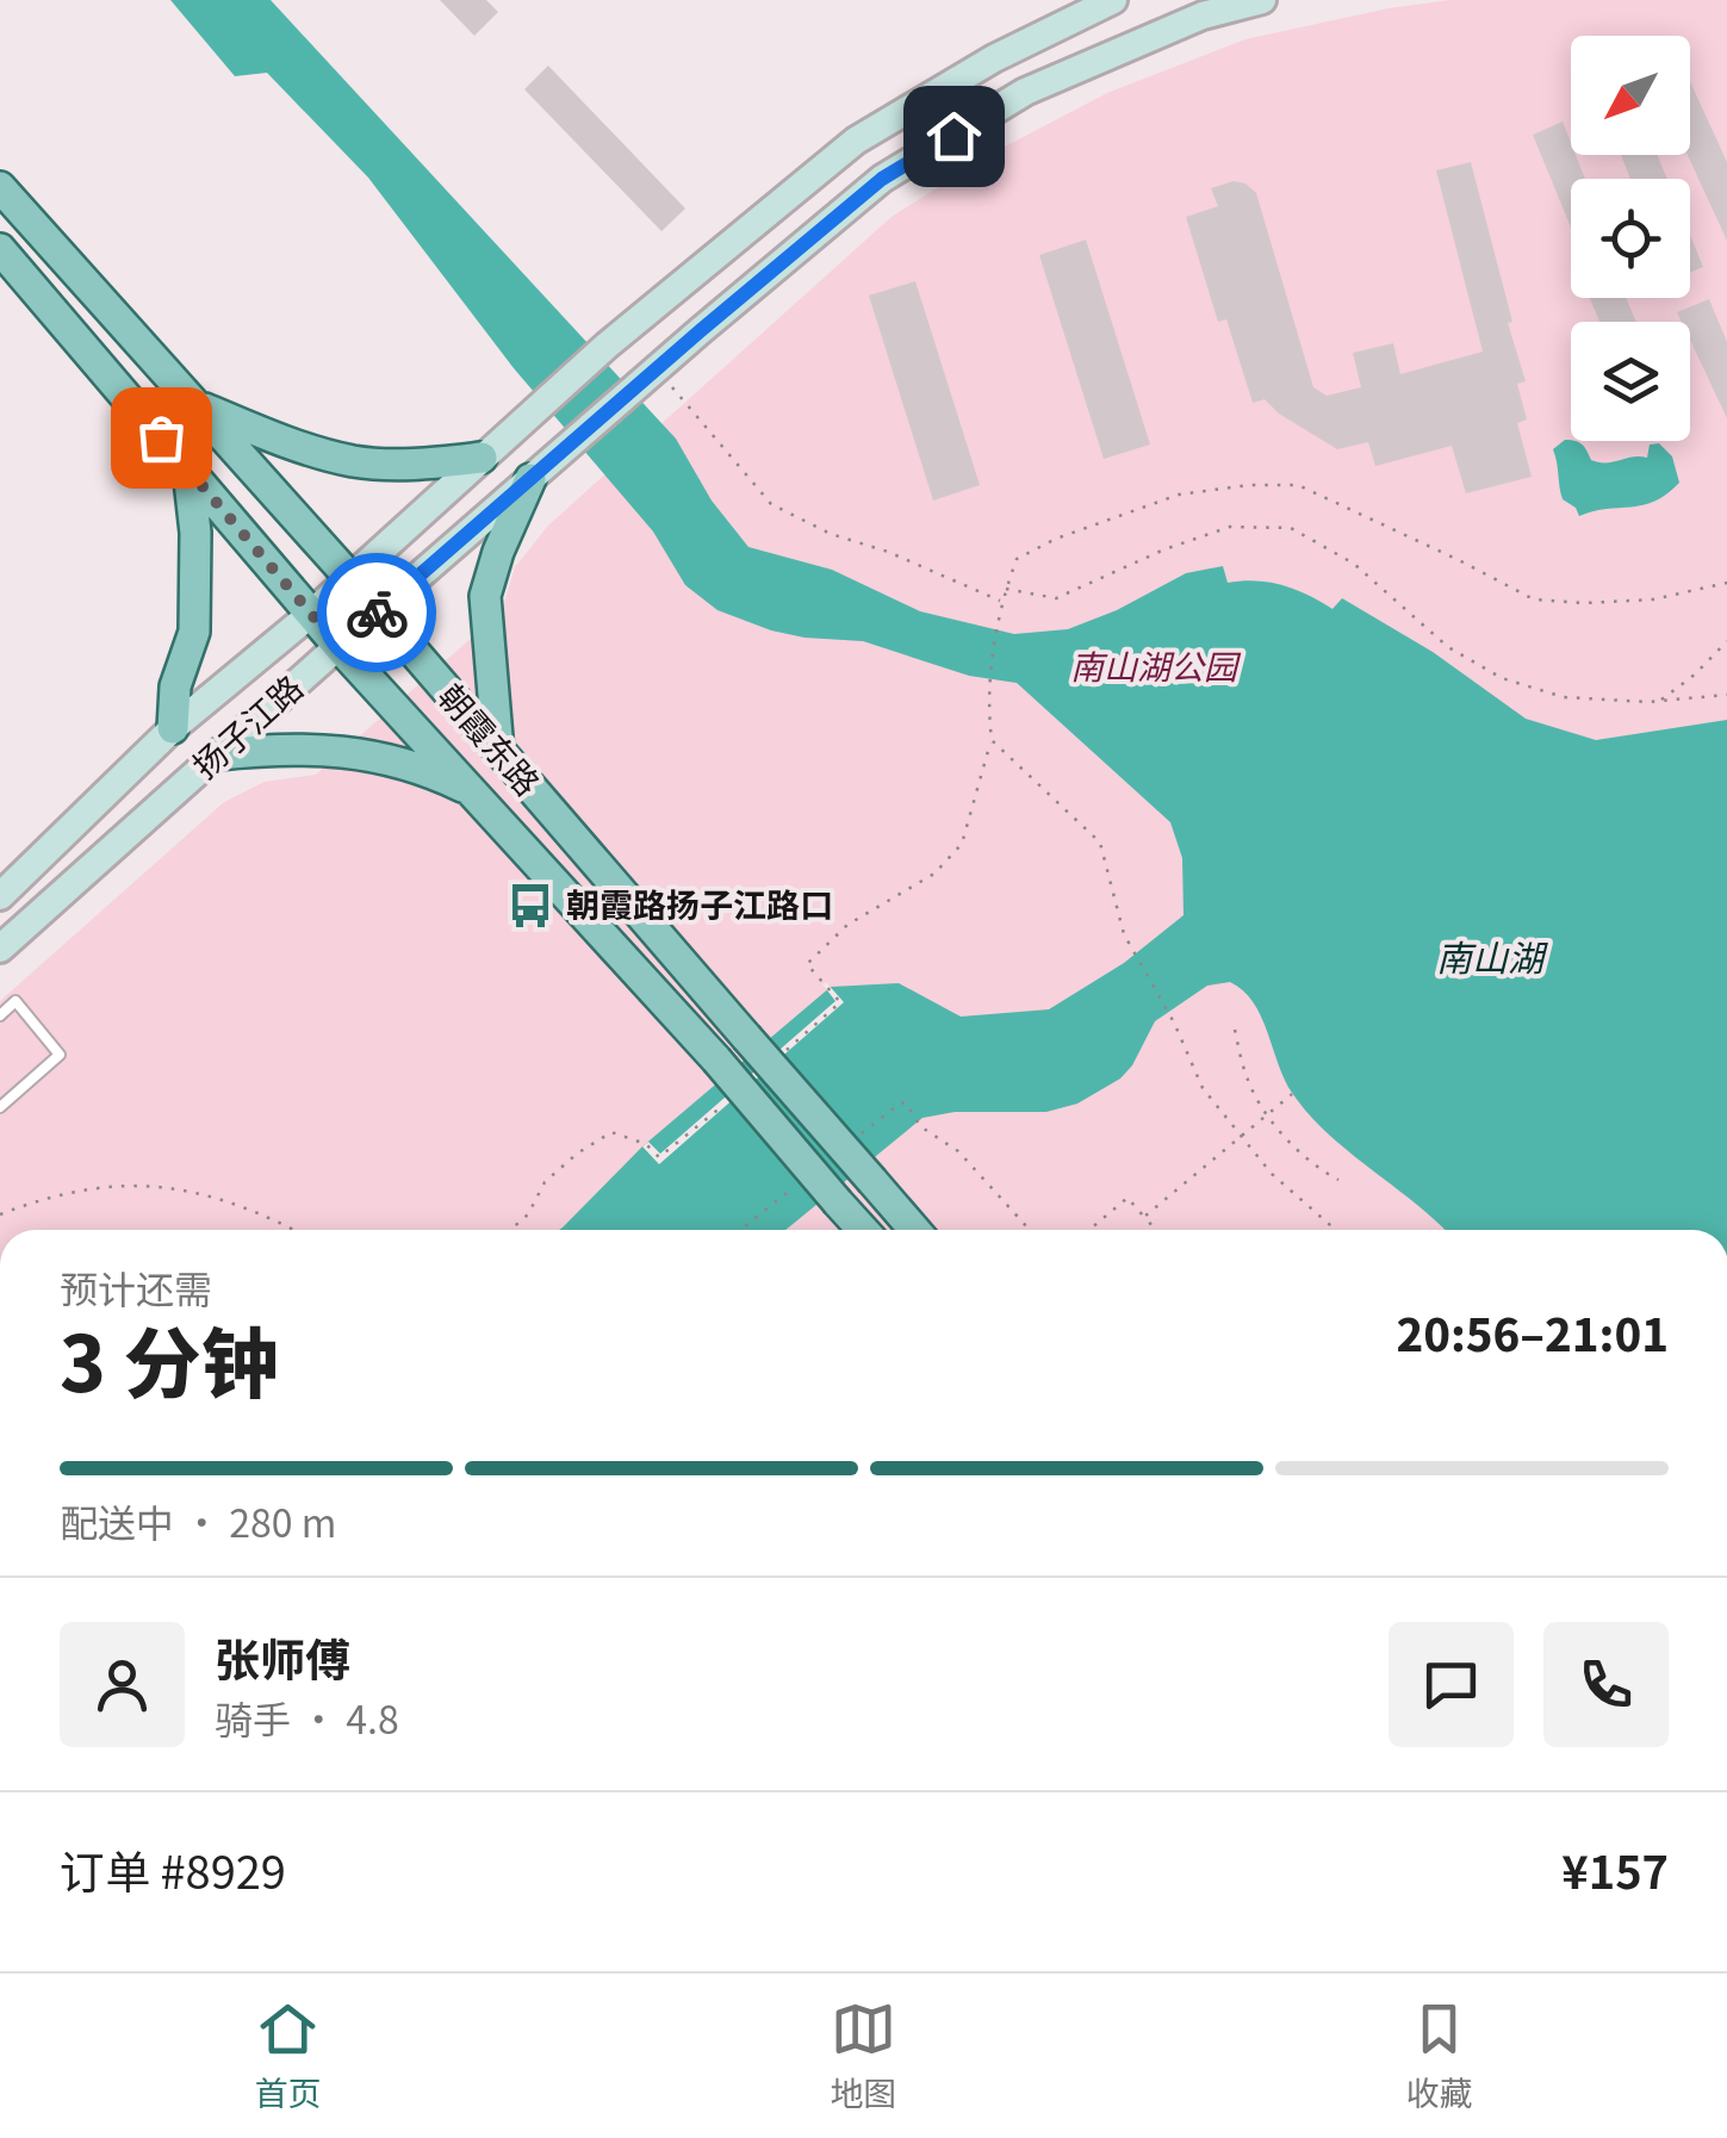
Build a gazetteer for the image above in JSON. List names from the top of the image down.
{
  "streets": {
    "main road": ["扬子江路", "朝霞东路"]
  },
  "crossings": [
    ["扬子江路", "朝霞东路"]
  ],
  "water": ["南山湖"],
  "parks": ["南山湖公园"],
  "places": {
    "bus stop": ["朝霞路扬子江路口"]
  },
  "north": "bottom left",
  "page": {
    "heading": ["3 分钟", "预计还需", "20:56–21:01"],
    "panel": [
      "张师傅",
      "骑手 · 4.8",
      "订单 #8929",
      "¥157"
    ],
    "bar": "配送中 · 280 m",
    "tabs": ["首页", "地图", "收藏"]
  }
}
